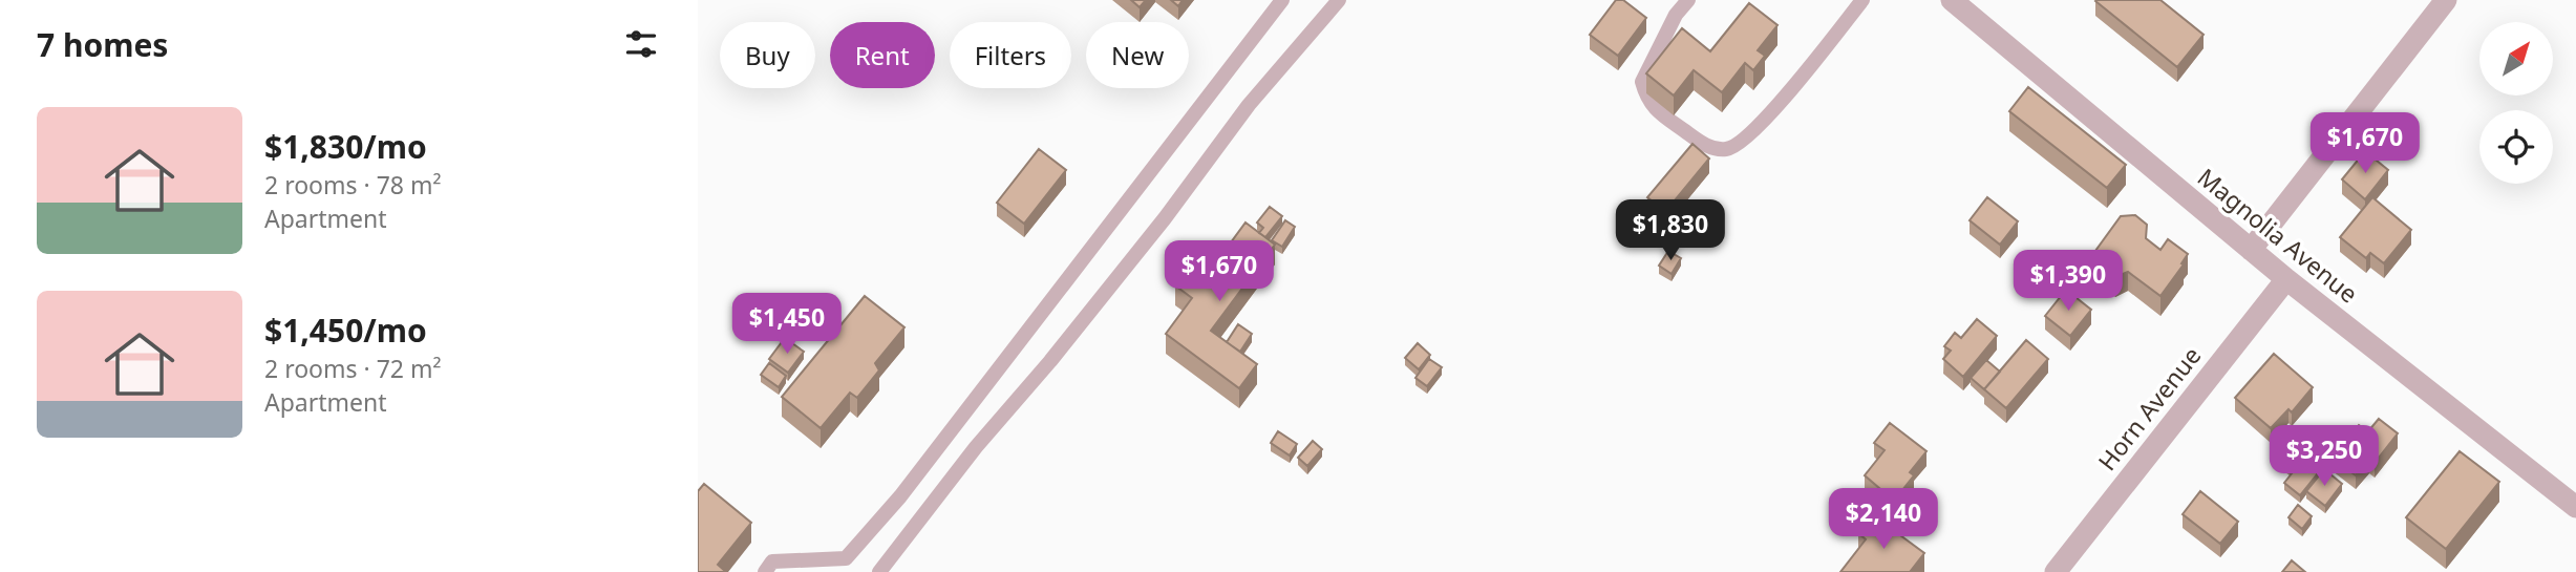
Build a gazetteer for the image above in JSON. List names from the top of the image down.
{
  "streets": {
    "street": ["Magnolia Avenue", "Horn Avenue"]
  },
  "crossings": [
    ["Magnolia Avenue", "Horn Avenue"]
  ],
  "north": "top right",
  "page": {
    "heading": "7 homes",
    "chip": [
      "Buy",
      "Rent",
      "Filters",
      "New"
    ],
    "list": [
      {
        "name": "$1,830/mo",
        "note": "2 rooms · 78 m² · Apartment"
      },
      {
        "name": "$1,450/mo",
        "note": "2 rooms · 72 m² · Apartment"
      }
    ],
    "price": [
      "$1,670",
      "$1,830",
      "$1,670",
      "$1,390",
      "$1,450",
      "$3,250",
      "$2,140"
    ]
  }
}
